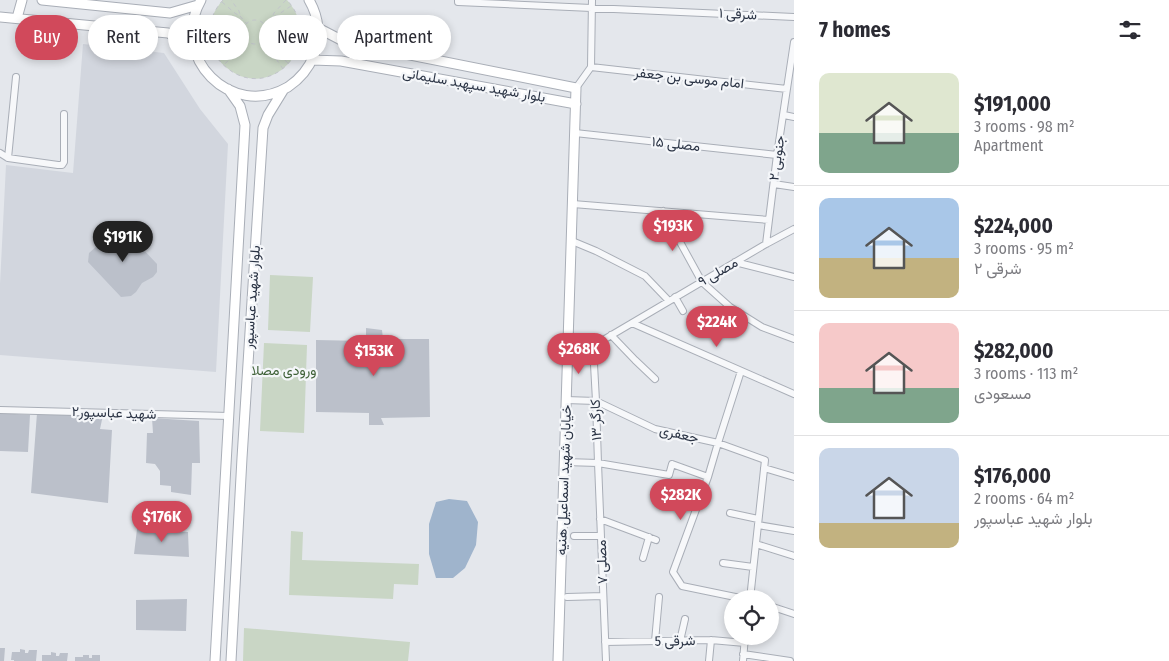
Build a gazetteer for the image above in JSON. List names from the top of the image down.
{
  "streets": {
    "main road": ["بلوار شهید سپهبد سلیمانی", "بلوار شهید عباسپور", "خیابان شهید اسماعیل هنیه"],
    "street": [
      "شرقی ۱",
      "امام موسی بن جعفر",
      "مصلی ۱۵",
      "جنوبی ۲",
      "مصلی ۹",
      "شهید عباسپور۲",
      "کارگر ۱۳",
      "جعفری",
      "مصلی ۷",
      "شرقی 5"
    ]
  },
  "crossings": [
    ["امام موسی بن جعفر", "جنوبی ۲"],
    ["بلوار شهید سپهبد سلیمانی", "خیابان شهید اسماعیل هنیه"],
    ["مصلی ۱۵", "جنوبی ۲"],
    ["مصلی ۱۵", "خیابان شهید اسماعیل هنیه"],
    ["جنوبی ۲", "مصلی ۹"],
    ["مصلی ۹", "کارگر ۱۳"],
    ["مصلی ۹", "خیابان شهید اسماعیل هنیه"],
    ["بلوار شهید عباسپور", "شهید عباسپور۲"],
    ["کارگر ۱۳", "جعفری"],
    ["کارگر ۱۳", "مصلی ۷"],
    ["مصلی ۷", "شرقی 5"]
  ],
  "parks": ["ورودی مصلا"],
  "page": {
    "heading": "7 homes",
    "chip": [
      "Buy",
      "Rent",
      "Filters",
      "New",
      "Apartment"
    ],
    "list": [
      {
        "name": "$191,000",
        "note": "3 rooms · 98 m² · Apartment"
      },
      {
        "name": "$224,000",
        "note": "3 rooms · 95 m² · ۲ شرقی"
      },
      {
        "name": "$282,000",
        "note": "3 rooms · 113 m² · مسعودی"
      },
      {
        "name": "$176,000",
        "note": "2 rooms · 64 m² · بلوار شهید عباسپور"
      }
    ],
    "price": [
      "$193K",
      "$191K",
      "$224K",
      "$268K",
      "$153K",
      "$282K",
      "$176K"
    ]
  }
}
